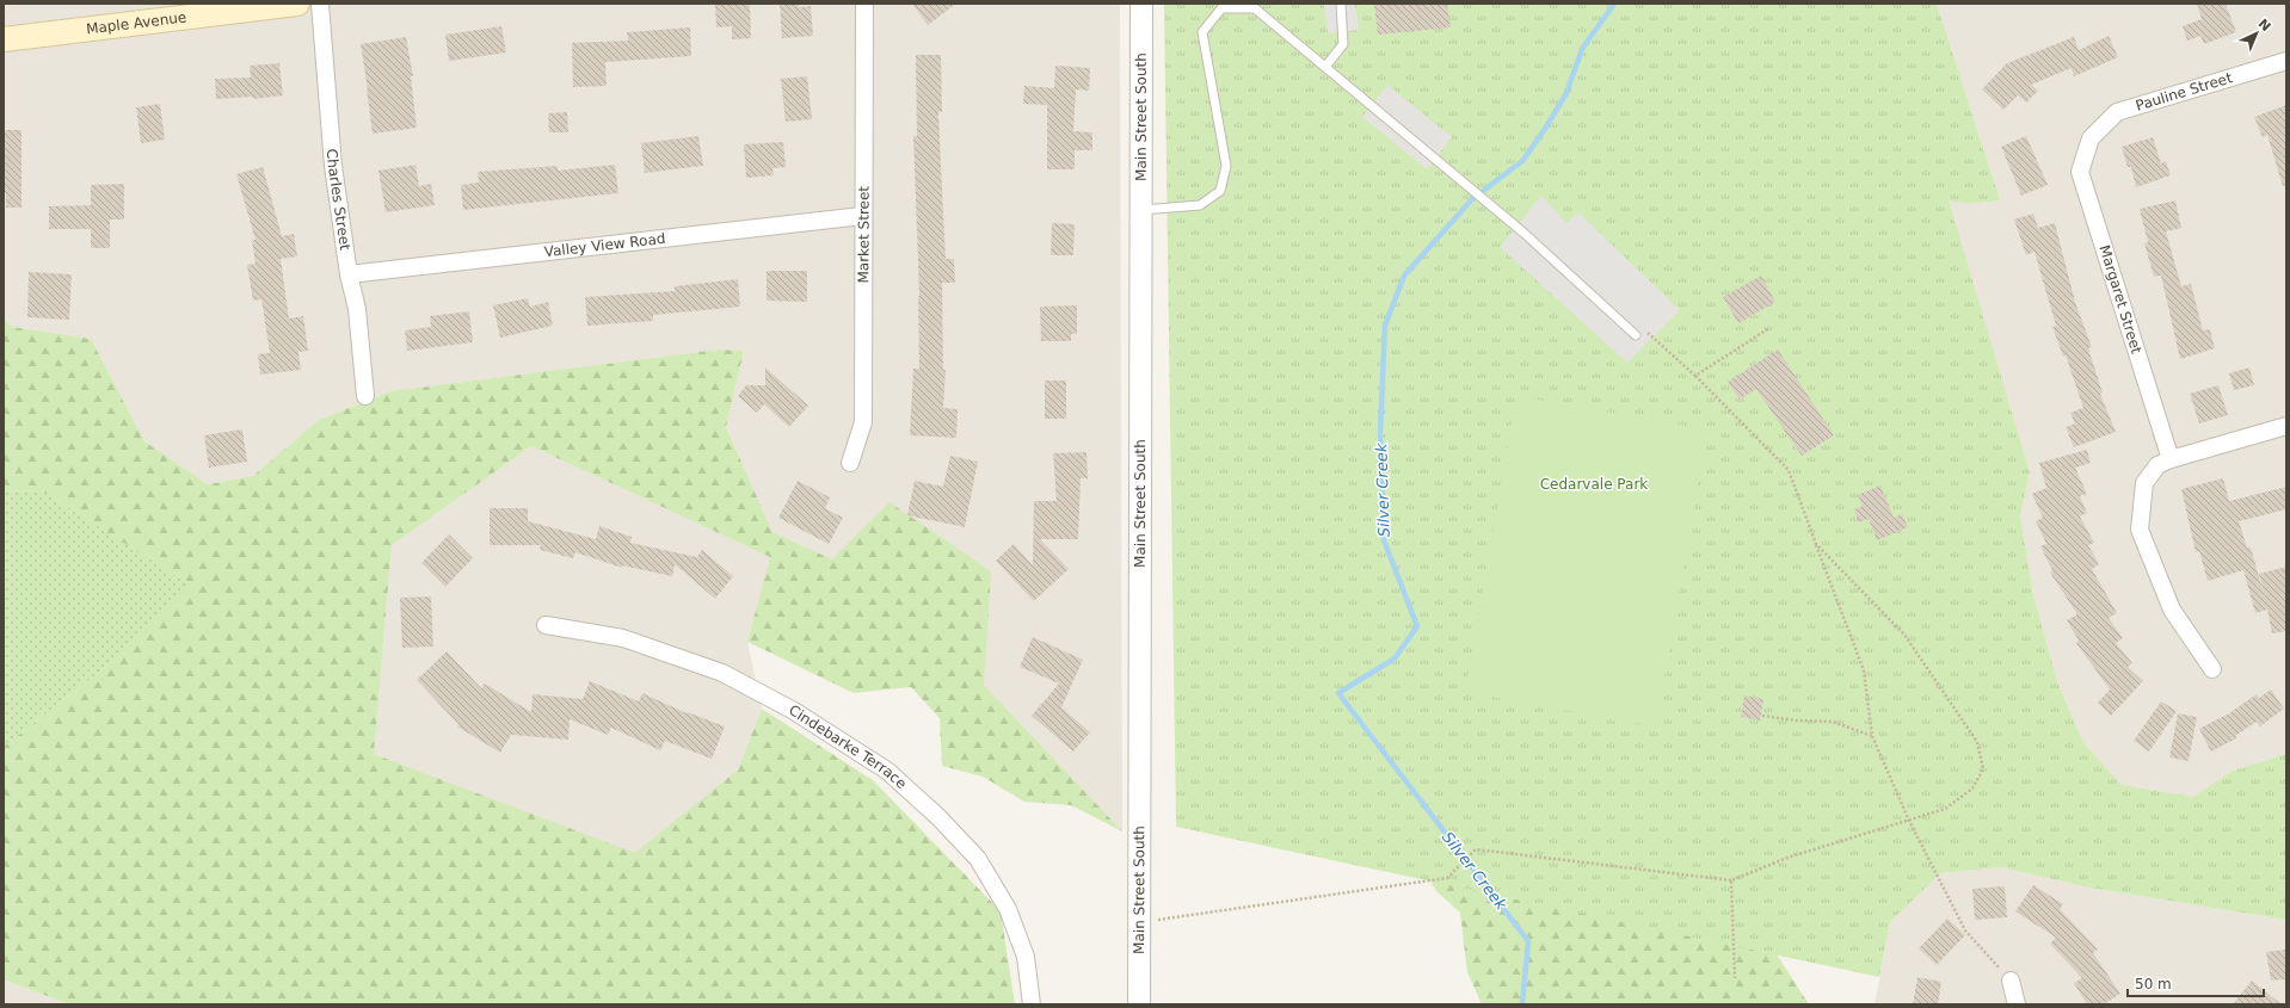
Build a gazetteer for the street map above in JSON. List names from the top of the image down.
{
  "streets": {
    "main road": ["Maple Avenue"],
    "street": [
      "Pauline Street",
      "Main Street South",
      "Charles Street",
      "Market Street",
      "Valley View Road",
      "Margaret Street",
      "Cindebarke Terrace"
    ]
  },
  "crossings": [
    ["Pauline Street", "Margaret Street"],
    ["Charles Street", "Valley View Road"],
    ["Market Street", "Valley View Road"]
  ],
  "water": ["Silver Creek"],
  "parks": ["Cedarvale Park"],
  "scale_bar": "50 m",
  "north": "top right"
}
